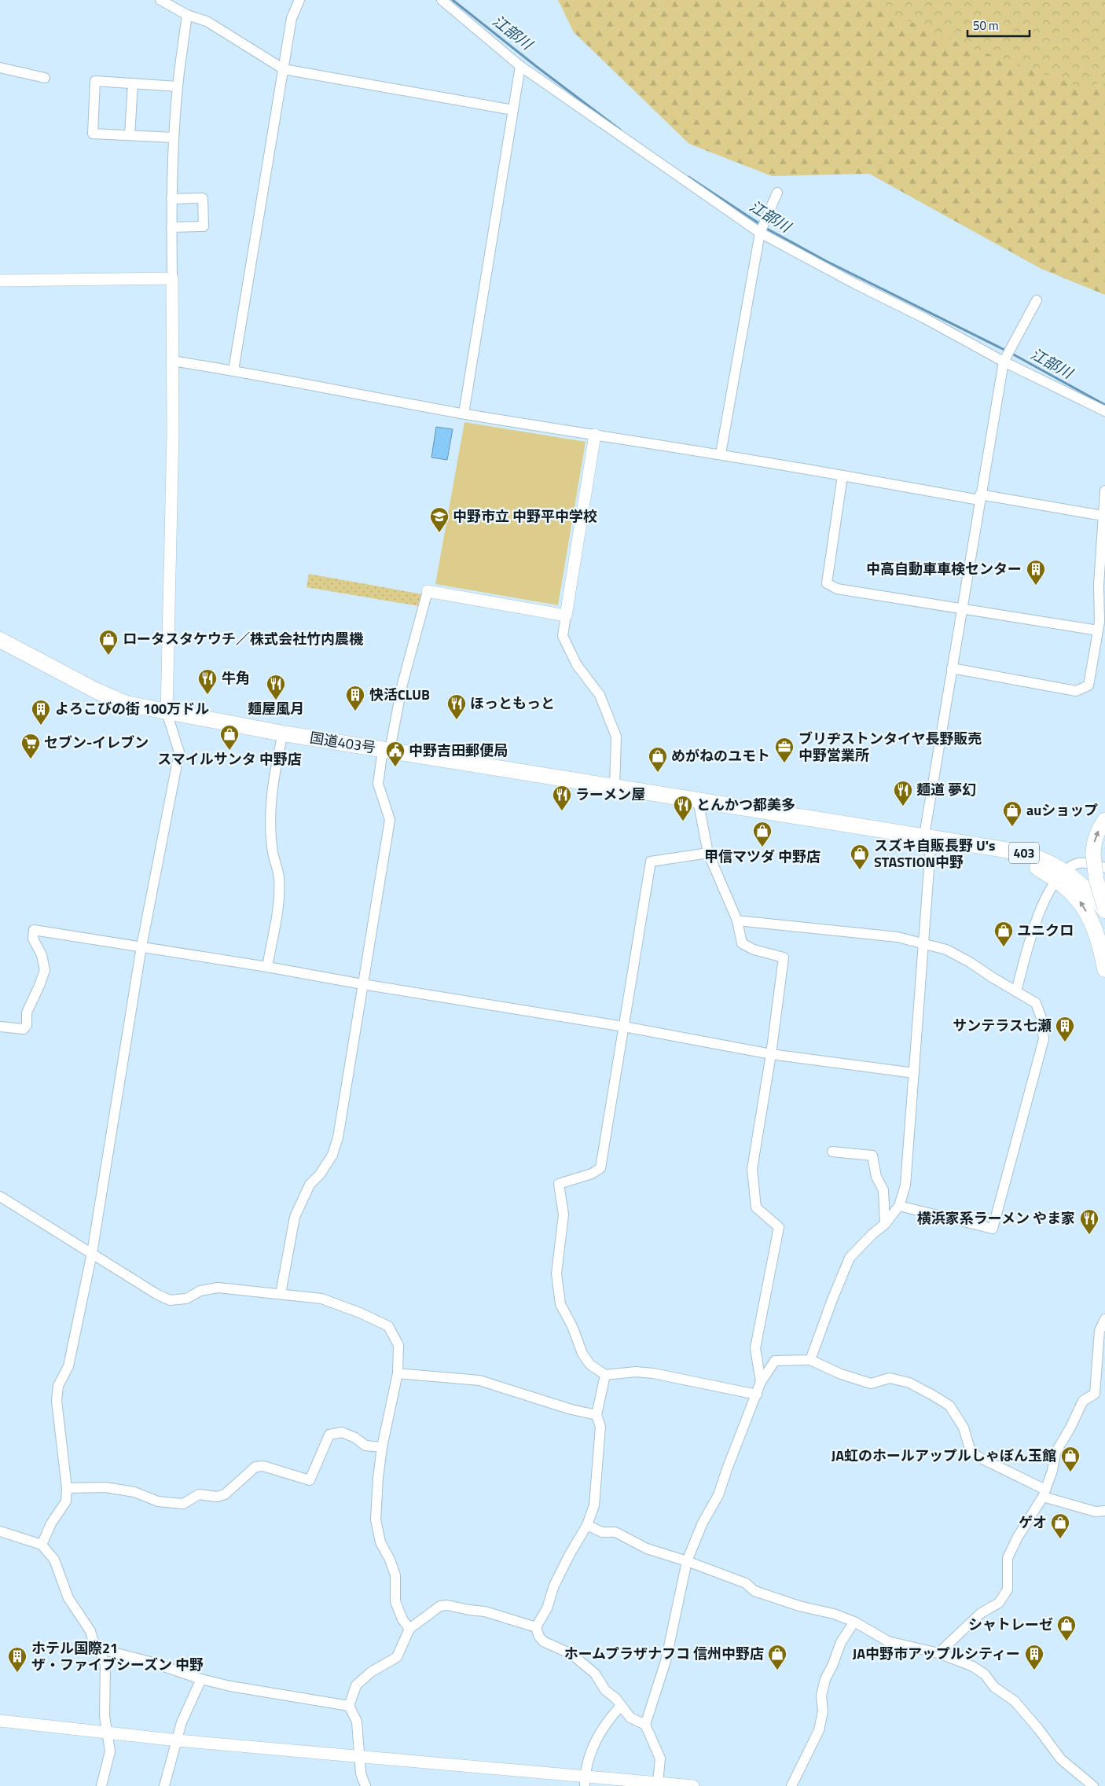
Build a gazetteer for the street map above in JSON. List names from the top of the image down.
{
  "streets": {
    "highway": ["国道403号", "403"]
  },
  "water": ["江部川"],
  "places": {
    "school or university": ["中野市立 中野平中学校"],
    "building": [
      "中高自動車車検センター",
      "快活CLUB",
      "よろこびの街 100万ドル",
      "サンテラス七瀬",
      "JA中野市アップルシティー",
      "ホテル国際21 ザ・ファイブシーズン 中野"
    ],
    "shop": [
      "ロータスタケウチ／株式会社竹内農機",
      "スマイルサンタ 中野店",
      "めがねのユモト",
      "auショップ",
      "甲信マツダ 中野店",
      "スズキ自販長野 U's STASTION中野",
      "ユニクロ",
      "JA虹のホールアップルしゃぼん玉館",
      "ゲオ",
      "シャトレーゼ",
      "ホームプラザナフコ 信州中野店"
    ],
    "restaurant": [
      "牛角",
      "麺屋風月",
      "ほっともっと",
      "麺道 夢幻",
      "ラーメン屋",
      "とんかつ都美多",
      "横浜家系ラーメン やま家"
    ],
    "supermarket": ["セブン-イレブン"],
    "office": ["ブリヂストンタイヤ長野販売 中野営業所"],
    "public building": ["中野吉田郵便局"]
  },
  "scale_bar": "50 m"
}
